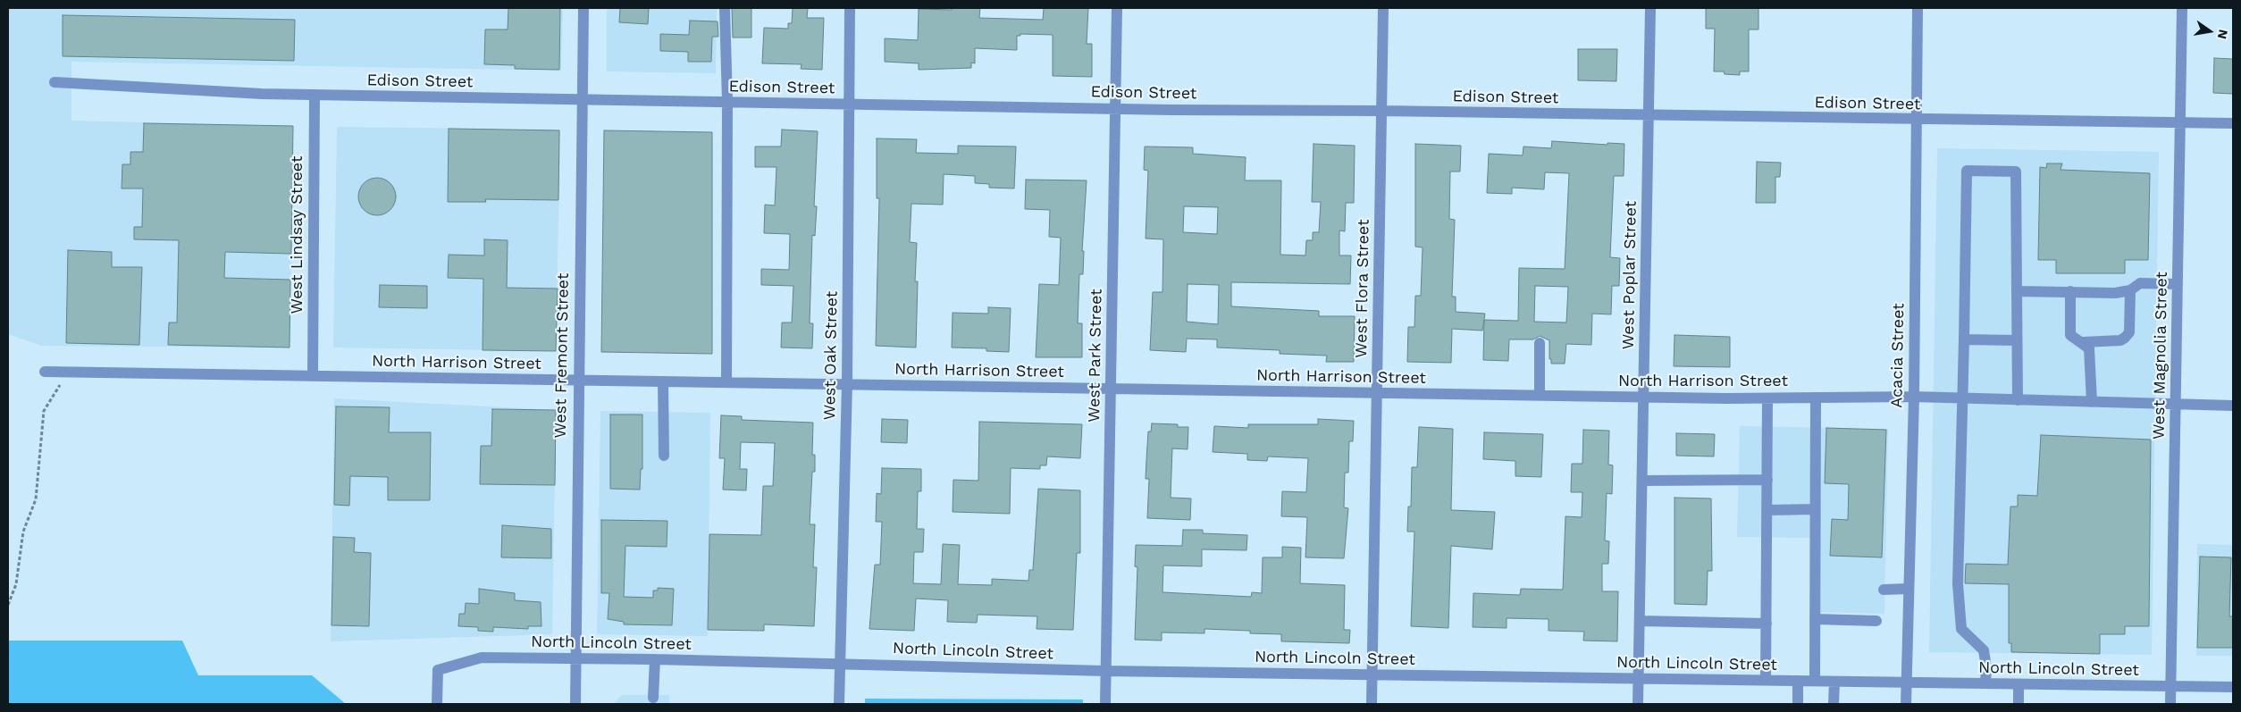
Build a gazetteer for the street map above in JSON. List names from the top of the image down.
{
  "streets": {
    "street": [
      "Edison Street",
      "West Lindsay Street",
      "West Poplar Street",
      "West Flora Street",
      "West Fremont Street",
      "West Oak Street",
      "West Park Street",
      "Acacia Street",
      "West Magnolia Street",
      "North Harrison Street",
      "North Lincoln Street"
    ]
  },
  "crossings": [
    ["Edison Street", "West Lindsay Street"],
    ["Edison Street", "West Poplar Street"],
    ["Edison Street", "West Flora Street"],
    ["Edison Street", "West Fremont Street"],
    ["Edison Street", "West Oak Street"],
    ["Edison Street", "West Park Street"],
    ["Edison Street", "Acacia Street"],
    ["Edison Street", "West Magnolia Street"],
    ["West Lindsay Street", "North Harrison Street"],
    ["West Poplar Street", "North Harrison Street"],
    ["West Poplar Street", "North Lincoln Street"],
    ["West Flora Street", "North Harrison Street"],
    ["West Flora Street", "North Lincoln Street"],
    ["West Fremont Street", "North Harrison Street"],
    ["West Fremont Street", "North Lincoln Street"],
    ["West Oak Street", "North Harrison Street"],
    ["West Oak Street", "North Lincoln Street"],
    ["West Park Street", "North Harrison Street"],
    ["West Park Street", "North Lincoln Street"],
    ["Acacia Street", "North Harrison Street"],
    ["Acacia Street", "North Lincoln Street"],
    ["West Magnolia Street", "North Harrison Street"],
    ["West Magnolia Street", "North Lincoln Street"]
  ],
  "north": "right"
}
